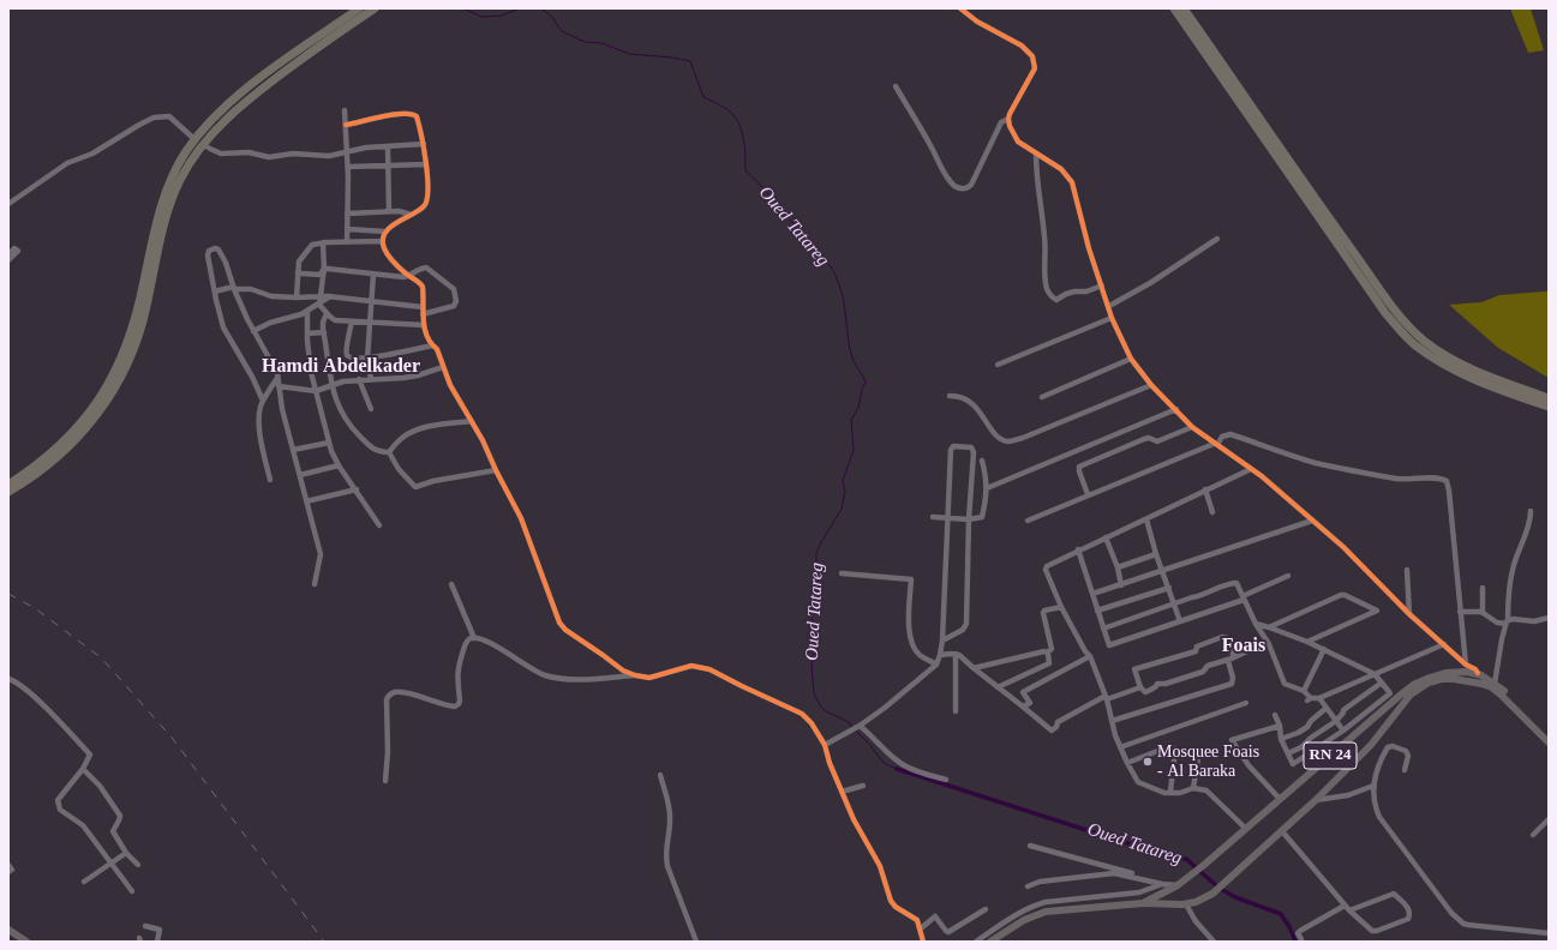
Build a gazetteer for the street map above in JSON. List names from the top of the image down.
{
  "streets": {
    "main road": ["RN 24"]
  },
  "districts": ["Hamdi Abdelkader", "Foais"],
  "water": ["Oued Tatareg"],
  "places": ["Mosquee Foais - Al Baraka"]
}
